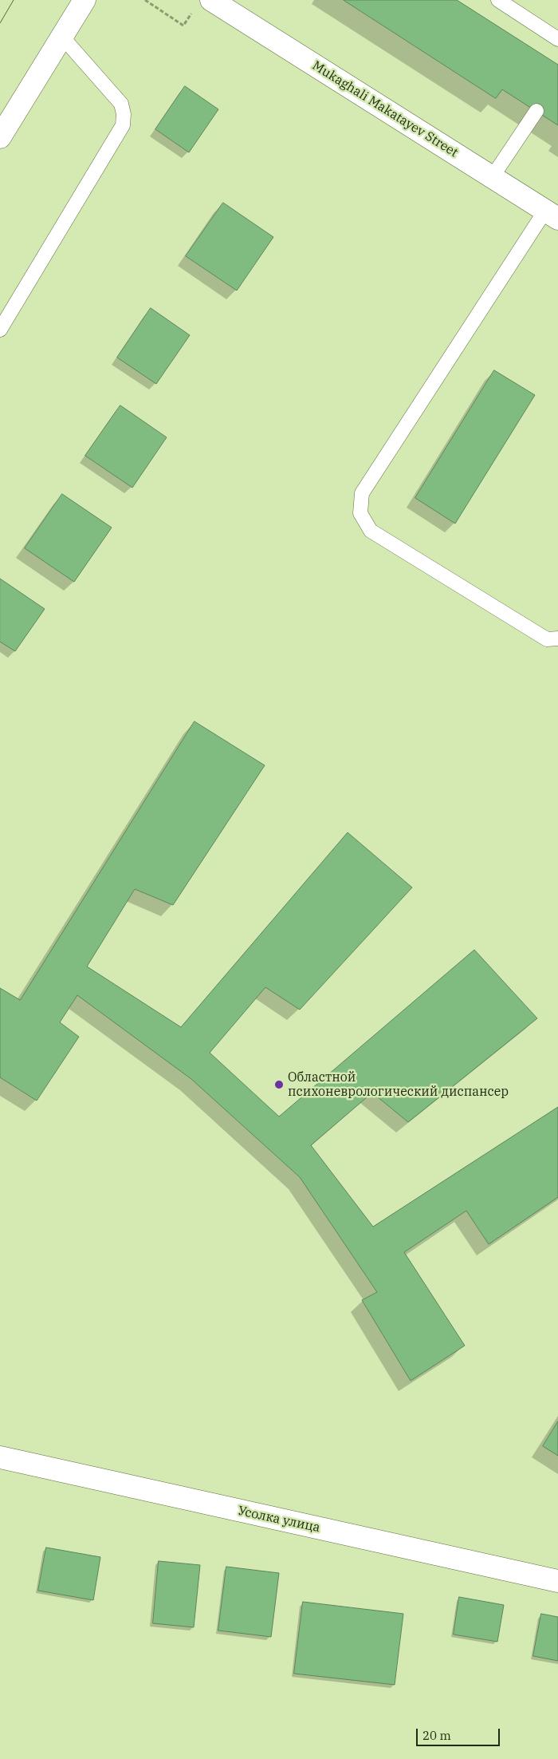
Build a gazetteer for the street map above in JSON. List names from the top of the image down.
{
  "streets": {
    "street": ["Mukaghali Makatayev Street", "Усолка улица"]
  },
  "places": ["Областной психоневрологический диспансер"],
  "scale_bar": "20 m"
}
